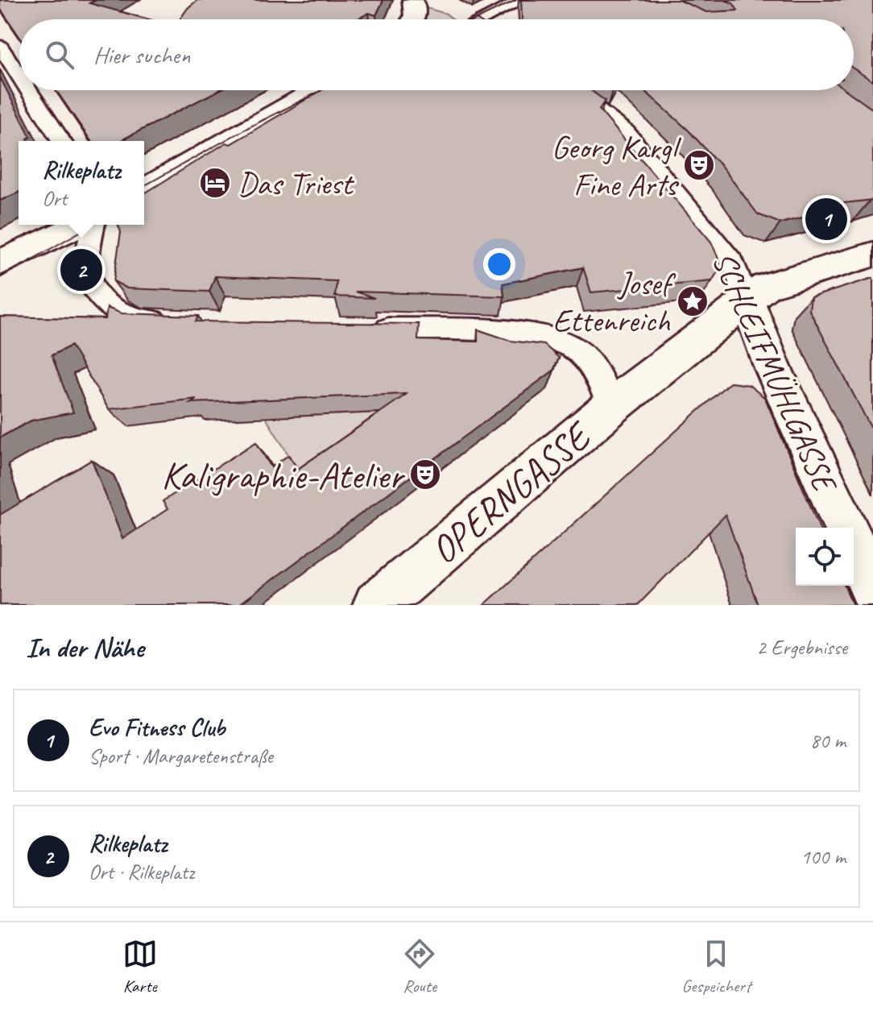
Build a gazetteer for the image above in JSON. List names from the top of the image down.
{
  "streets": {
    "main road": ["SCHLEIFMÜHLGASSE", "OPERNGASSE"]
  },
  "crossings": [
    ["SCHLEIFMÜHLGASSE", "OPERNGASSE"]
  ],
  "places": {
    "theatre": ["Georg Kargl Fine Arts", "Kaligraphie-Atelier"],
    "hotel": ["Das Triest"],
    "place": ["Josef Ettenreich"]
  },
  "page": {
    "search": "Hier suchen",
    "popup": ["Rilkeplatz", "Ort"],
    "pins": ["1", "2"],
    "heading": ["In der Nähe", "2 Ergebnisse"],
    "list": [
      {
        "mark": "1",
        "name": "Evo Fitness Club",
        "note": "Sport · Margaretenstraße",
        "value": "80 m"
      },
      {
        "mark": "2",
        "name": "Rilkeplatz",
        "note": "Ort · Rilkeplatz",
        "value": "100 m"
      }
    ],
    "nav": ["Karte", "Route", "Gespeichert"]
  }
}
